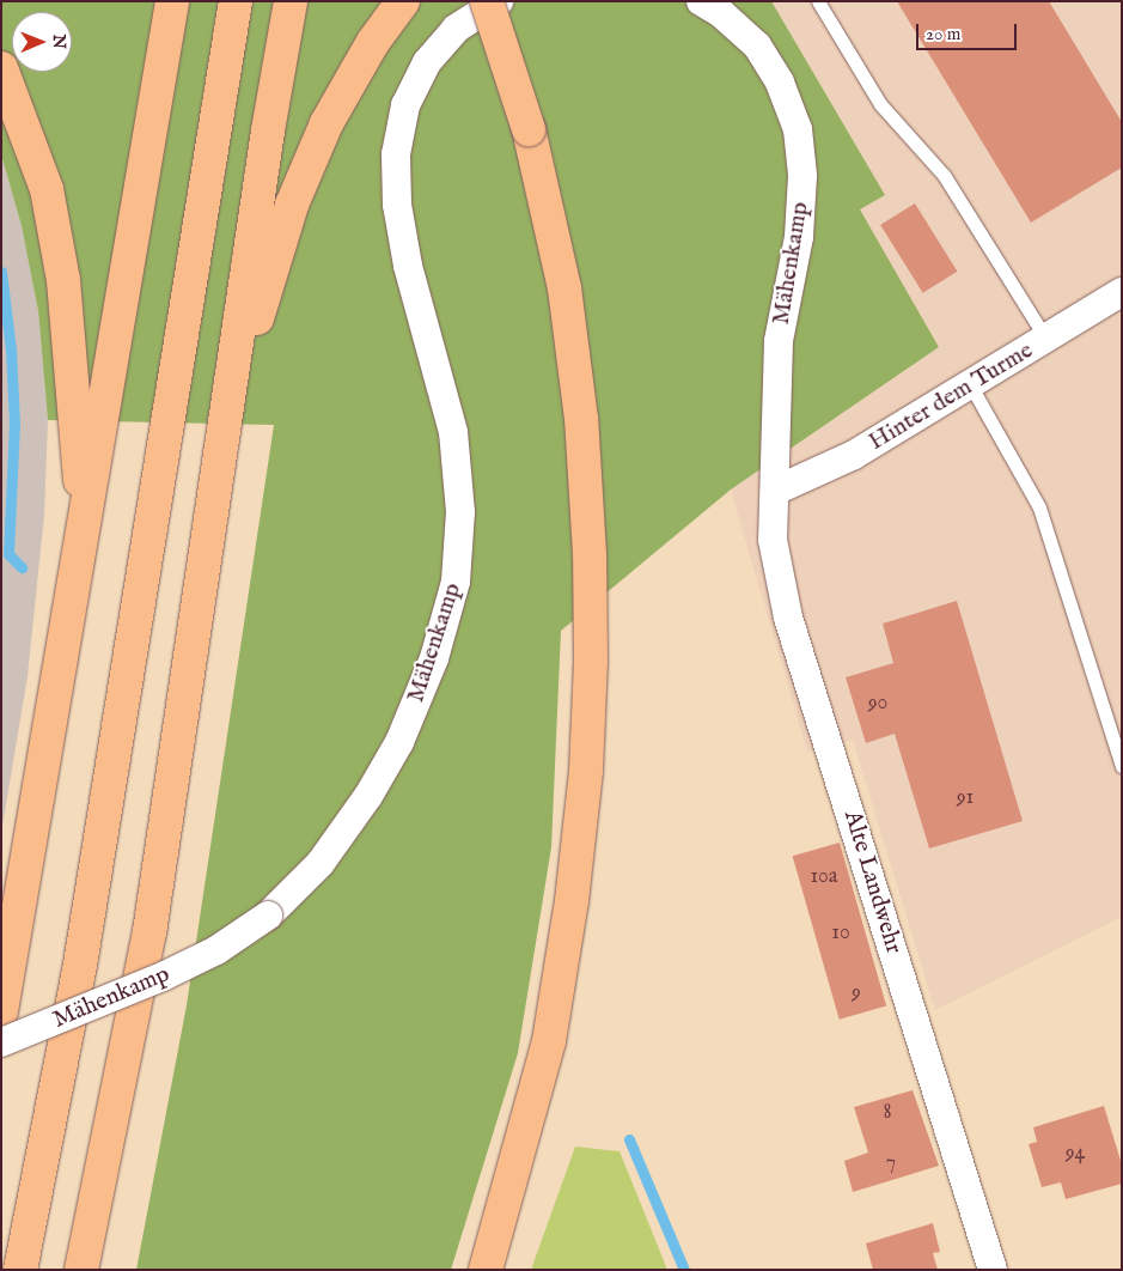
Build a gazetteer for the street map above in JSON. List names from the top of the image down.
{
  "streets": {
    "street": ["Mähenkamp", "Hinter dem Turme", "Alte Landwehr"]
  },
  "crossings": [
    ["Mähenkamp", "Hinter dem Turme"],
    ["Mähenkamp", "Alte Landwehr"],
    ["Hinter dem Turme", "Alte Landwehr"]
  ],
  "house_numbers": [
    "90",
    "91",
    "10a",
    "10",
    "9",
    "8",
    "94",
    "7"
  ],
  "scale_bar": "20 m",
  "north": "right"
}
